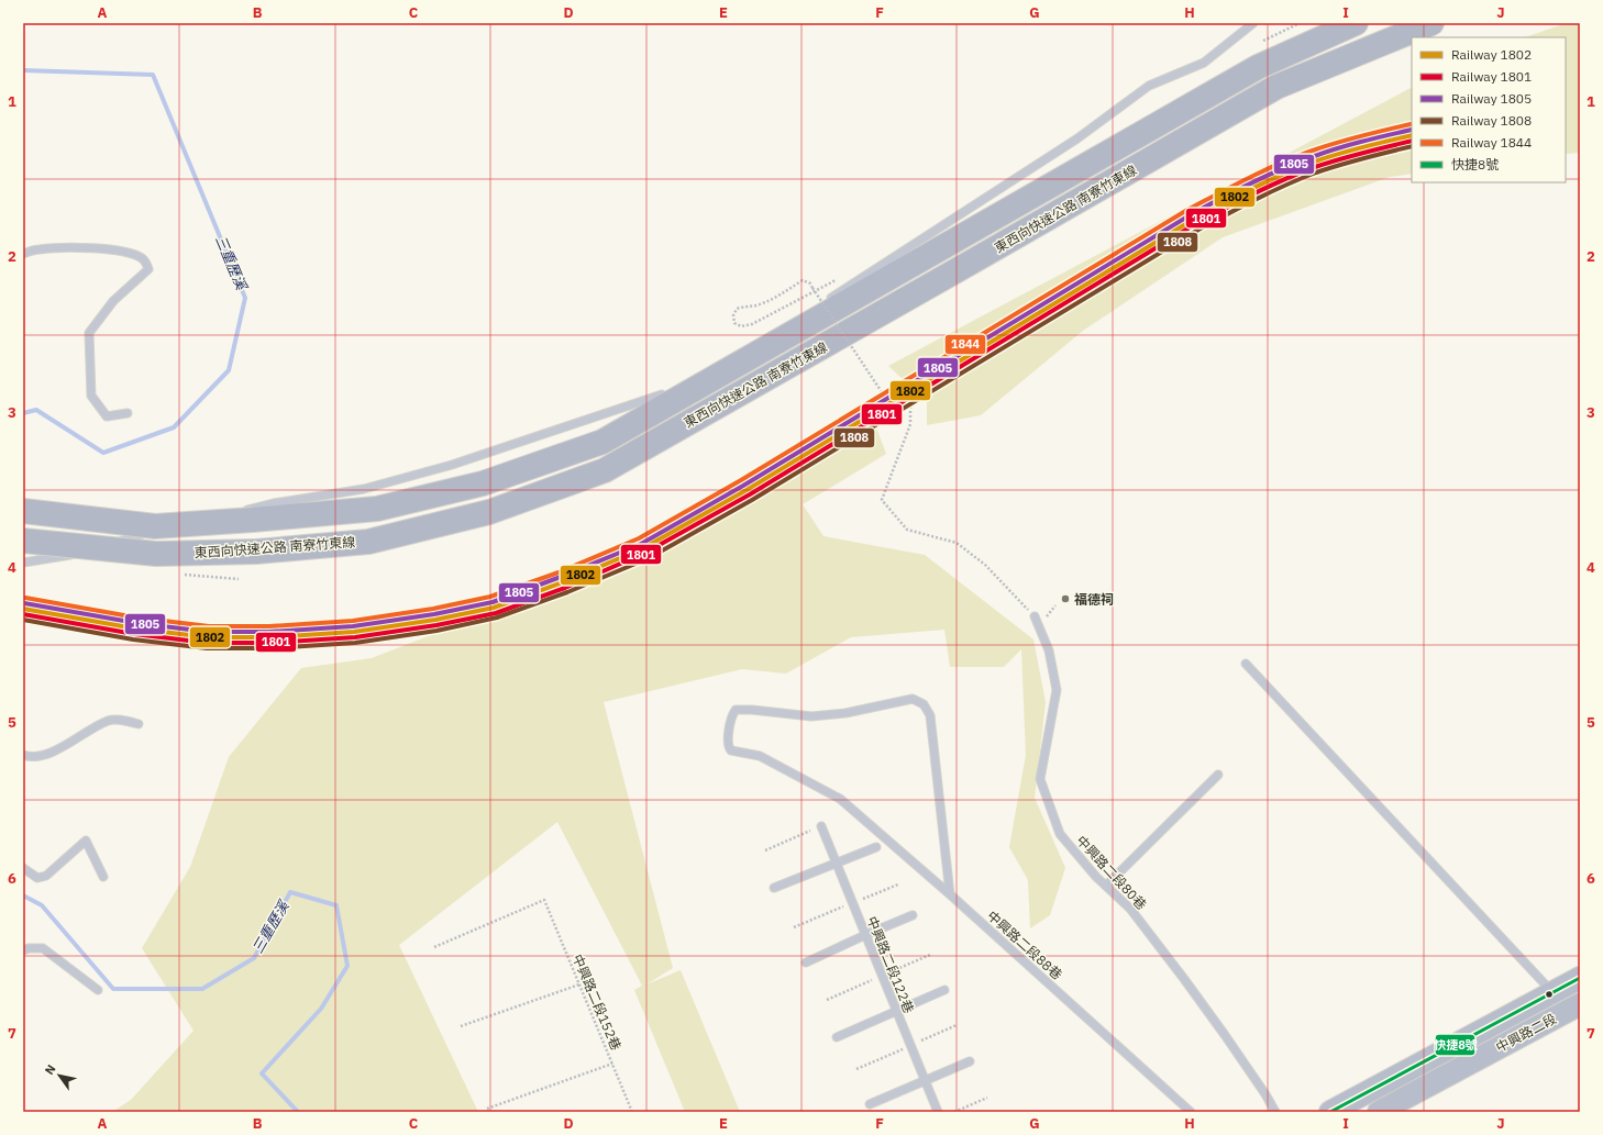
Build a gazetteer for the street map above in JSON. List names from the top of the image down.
{
  "streets": {
    "highway": ["東西向快速公路 南寮竹東線"],
    "main road": ["中興路二段"],
    "lane": ["中興路二段80巷", "中興路二段88巷", "中興路二段122巷"],
    "path": ["中興路二段152巷"]
  },
  "water": ["三重歷溪"],
  "places": ["福德祠"],
  "lines": [
    "rail line 1844",
    "rail line 1805",
    "rail line 1802",
    "rail line 1801",
    "rail line 1808",
    "transit line 快捷8號"
  ],
  "legend": [
    "Railway 1802",
    "Railway 1801",
    "Railway 1805",
    "Railway 1808",
    "Railway 1844",
    "快捷8號"
  ],
  "north": "top left",
  "grid": {
    "columns": [
      "A",
      "B",
      "C",
      "D",
      "E",
      "F",
      "G",
      "H",
      "I",
      "J"
    ],
    "rows": [
      "1",
      "2",
      "3",
      "4",
      "5",
      "6",
      "7"
    ]
  }
}
